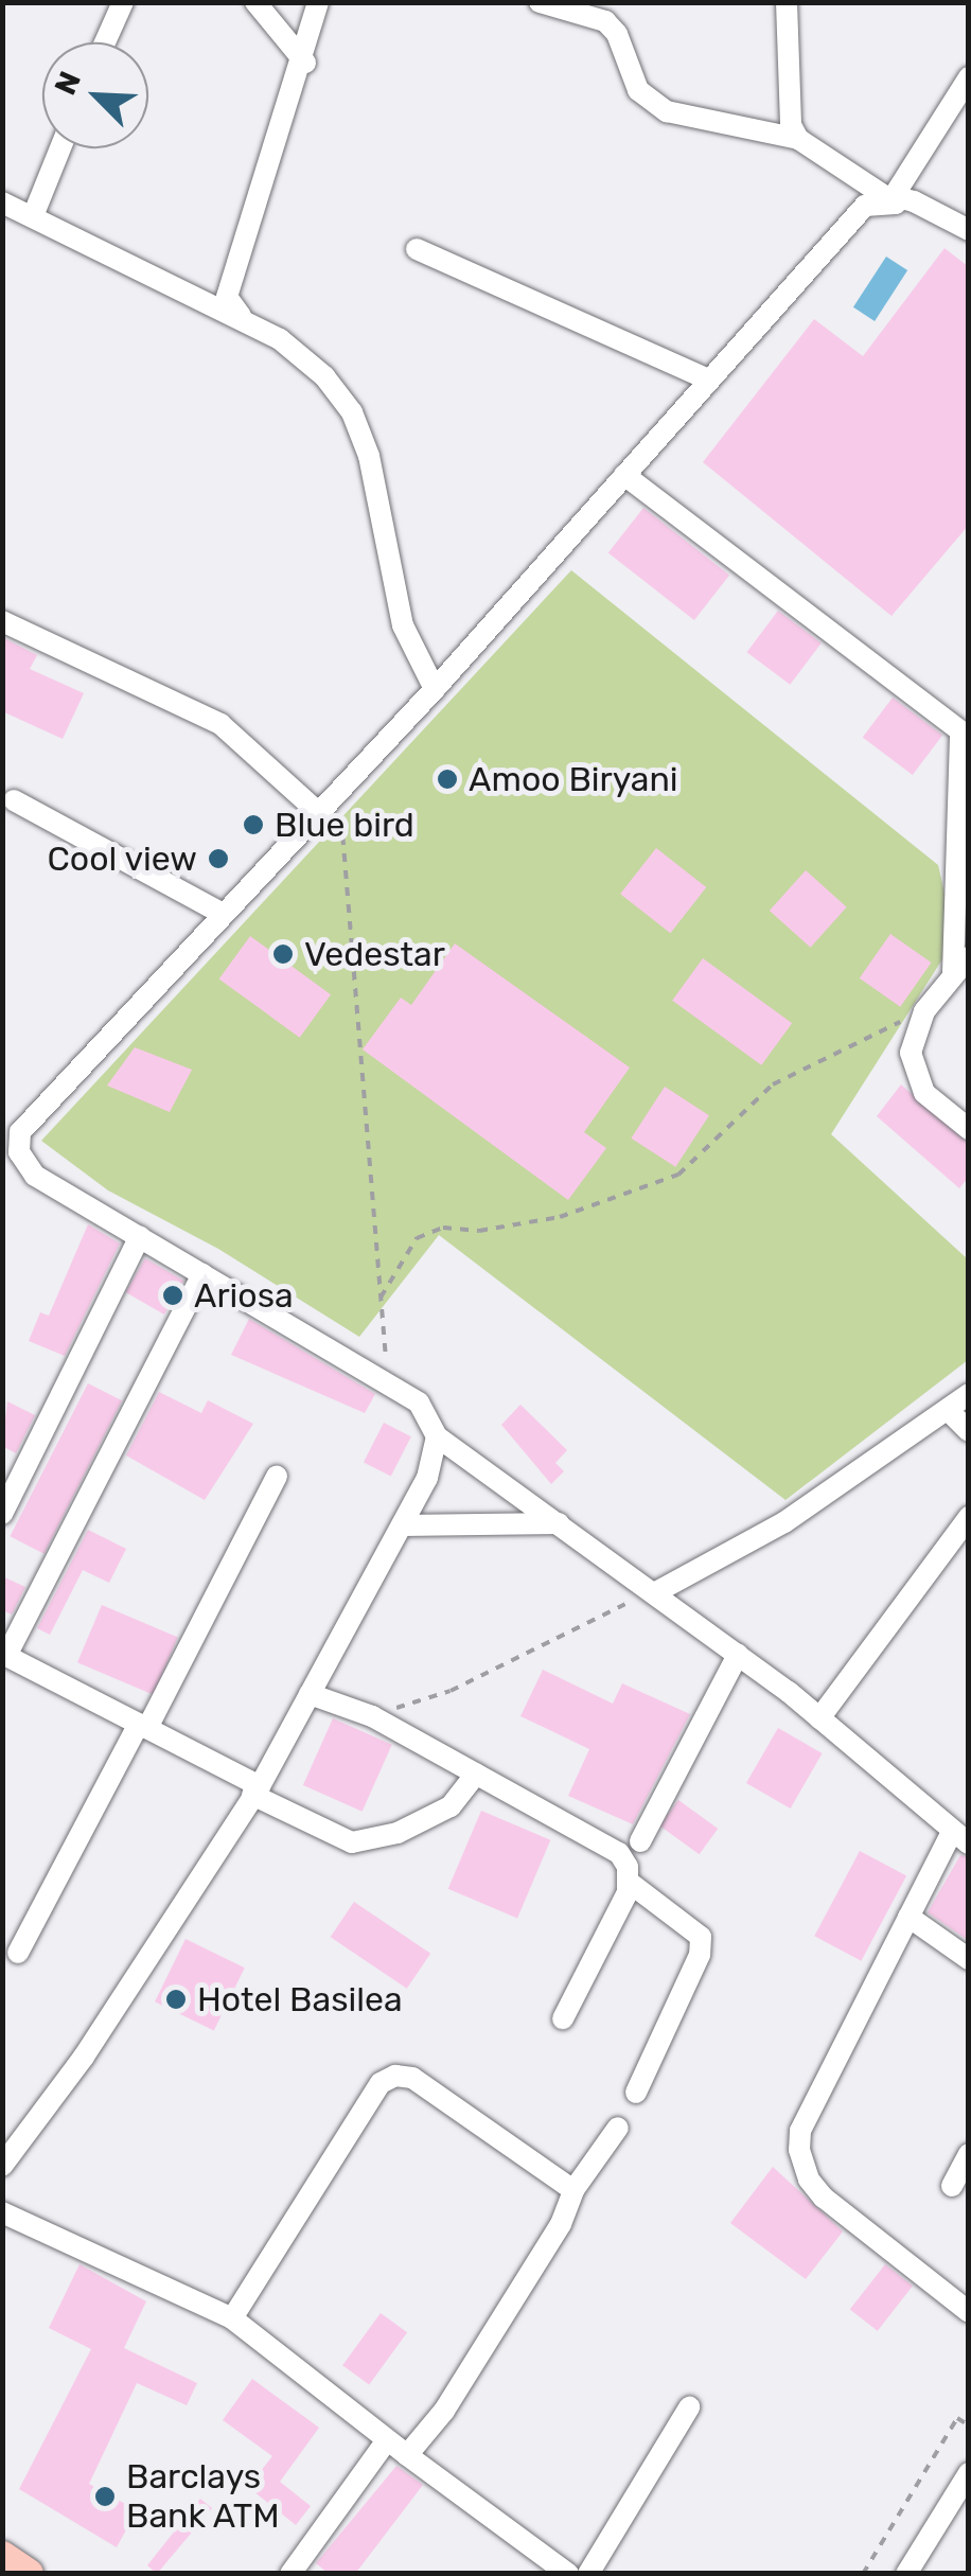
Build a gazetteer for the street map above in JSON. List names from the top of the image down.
{
  "places": [
    "Amoo Biryani",
    "Blue bird",
    "Cool view",
    "Vedestar",
    "Ariosa",
    "Hotel Basilea",
    "Barclays Bank ATM"
  ],
  "north": "top left"
}
